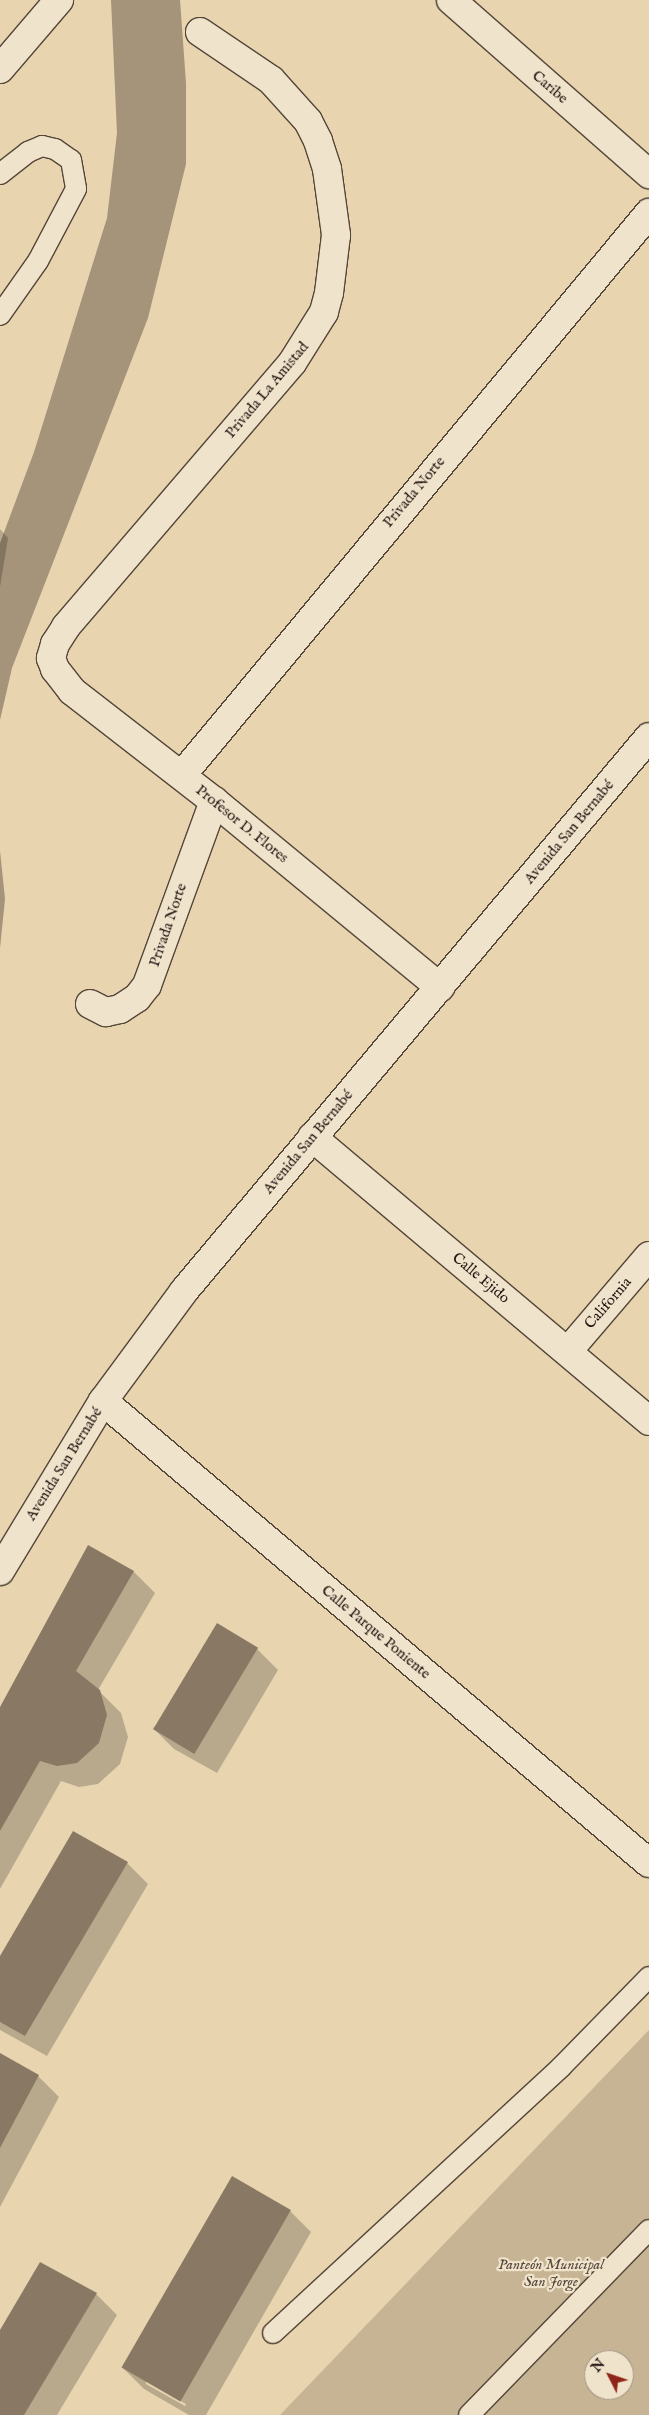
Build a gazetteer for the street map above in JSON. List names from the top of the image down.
{
  "streets": {
    "street": [
      "Caribe",
      "Privada La Amistad",
      "Privada Norte",
      "Profesor D. Flores",
      "Avenida San Bernabé",
      "Calle Ejido",
      "California",
      "Calle Parque Poniente"
    ]
  },
  "crossings": [
    ["Privada La Amistad", "Profesor D. Flores"],
    ["Privada Norte", "Profesor D. Flores"],
    ["Profesor D. Flores", "Avenida San Bernabé"],
    ["Avenida San Bernabé", "Calle Ejido"],
    ["Avenida San Bernabé", "Calle Parque Poniente"],
    ["Calle Ejido", "California"]
  ],
  "parks": ["Panteón Municipal San Jorge"],
  "north": "top left"
}
